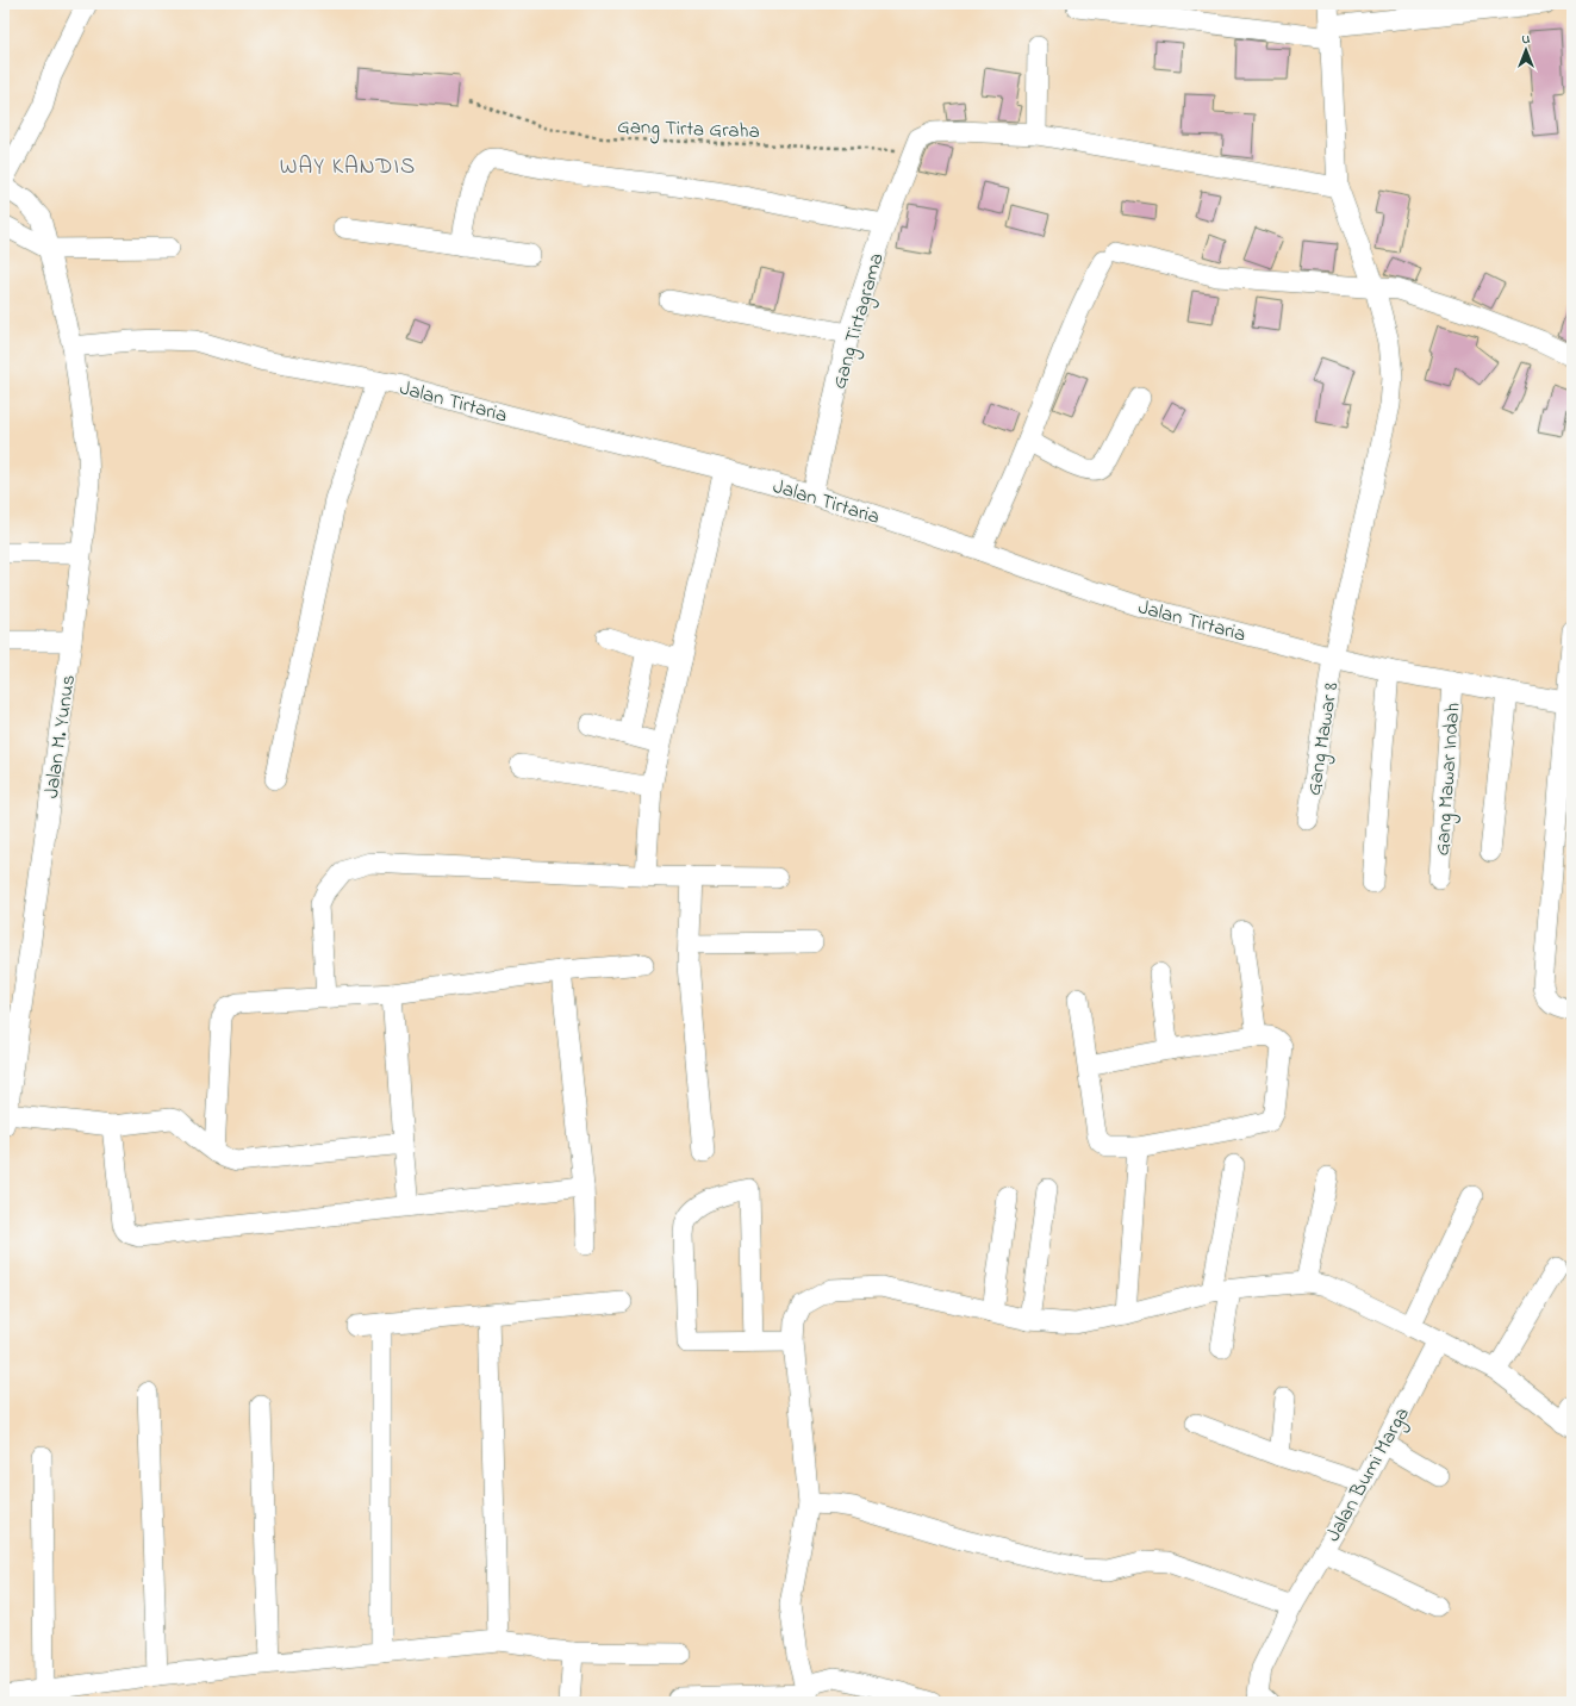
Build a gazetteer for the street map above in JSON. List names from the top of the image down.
{
  "streets": {
    "street": [
      "Gang Tirtagrama",
      "Jalan Tirtaria",
      "Jalan M. Yunus",
      "Gang Mawar 8",
      "Gang Mawar Indah",
      "Jalan Bumi Marga"
    ],
    "path": ["Gang Tirta Graha"]
  },
  "crossings": [
    ["Gang Tirta Graha", "Gang Tirtagrama"],
    ["Gang Tirtagrama", "Jalan Tirtaria"],
    ["Jalan Tirtaria", "Jalan M. Yunus"],
    ["Jalan Tirtaria", "Gang Mawar 8"],
    ["Jalan Tirtaria", "Gang Mawar Indah"]
  ],
  "districts": ["WAY KANDIS"],
  "north": "top"
}
